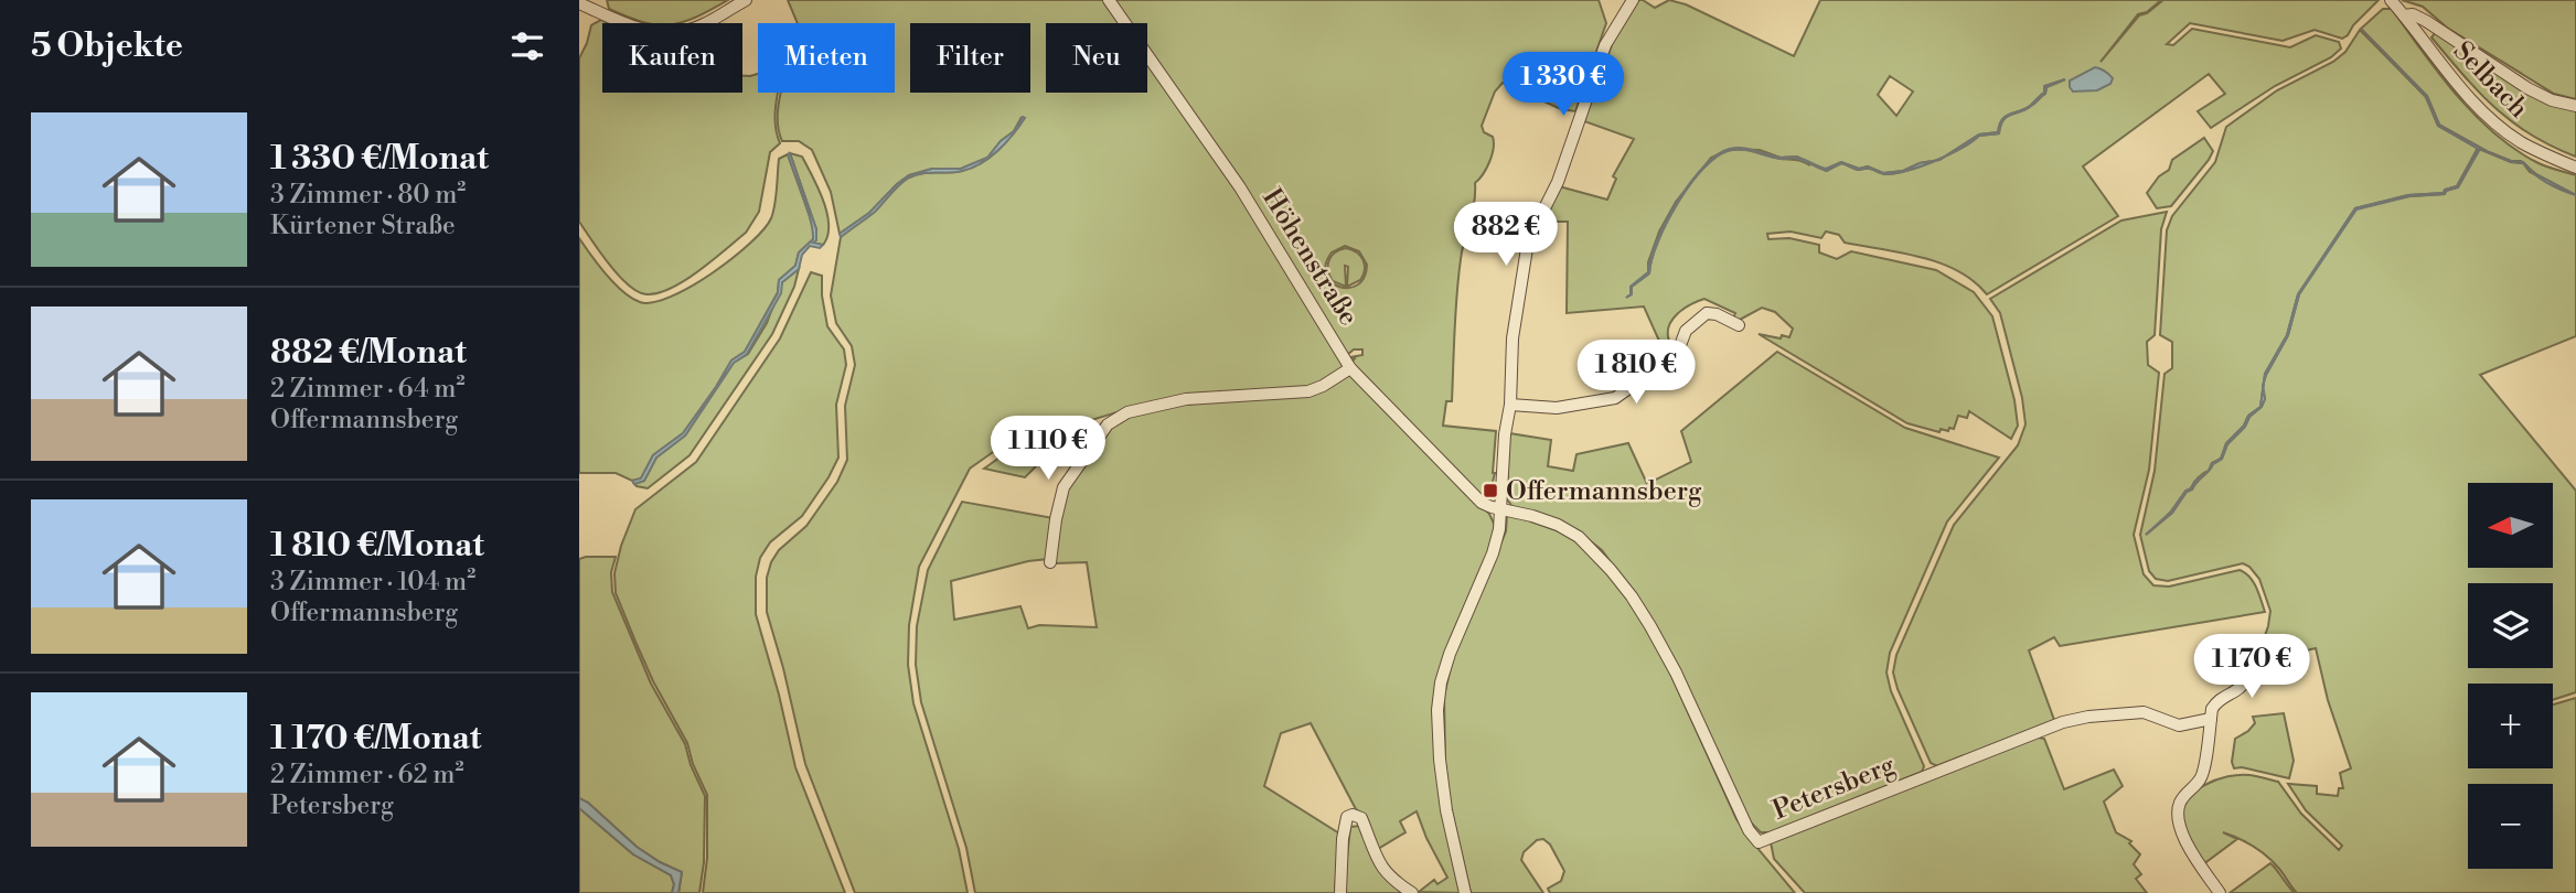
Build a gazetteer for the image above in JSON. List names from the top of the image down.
{
  "streets": {
    "street": ["Selbach", "Höhenstraße", "Petersberg"]
  },
  "crossings": [
    ["Höhenstraße", "Petersberg"]
  ],
  "places": {
    "transit": ["Offermannsberg"]
  },
  "north": "left",
  "page": {
    "heading": "5 Objekte",
    "chip": [
      "Kaufen",
      "Mieten",
      "Filter",
      "Neu"
    ],
    "price": [
      "1 330 €",
      "882 €",
      "1 810 €",
      "1 110 €",
      "1 170 €"
    ],
    "list": [
      {
        "name": "1 330 €/Monat",
        "note": "3 Zimmer · 80 m² · Kürtener Straße"
      },
      {
        "name": "882 €/Monat",
        "note": "2 Zimmer · 64 m² · Offermannsberg"
      },
      {
        "name": "1 810 €/Monat",
        "note": "3 Zimmer · 104 m² · Offermannsberg"
      },
      {
        "name": "1 170 €/Monat",
        "note": "2 Zimmer · 62 m² · Petersberg"
      }
    ],
    "map_buttons": ["+", "−"]
  }
}
